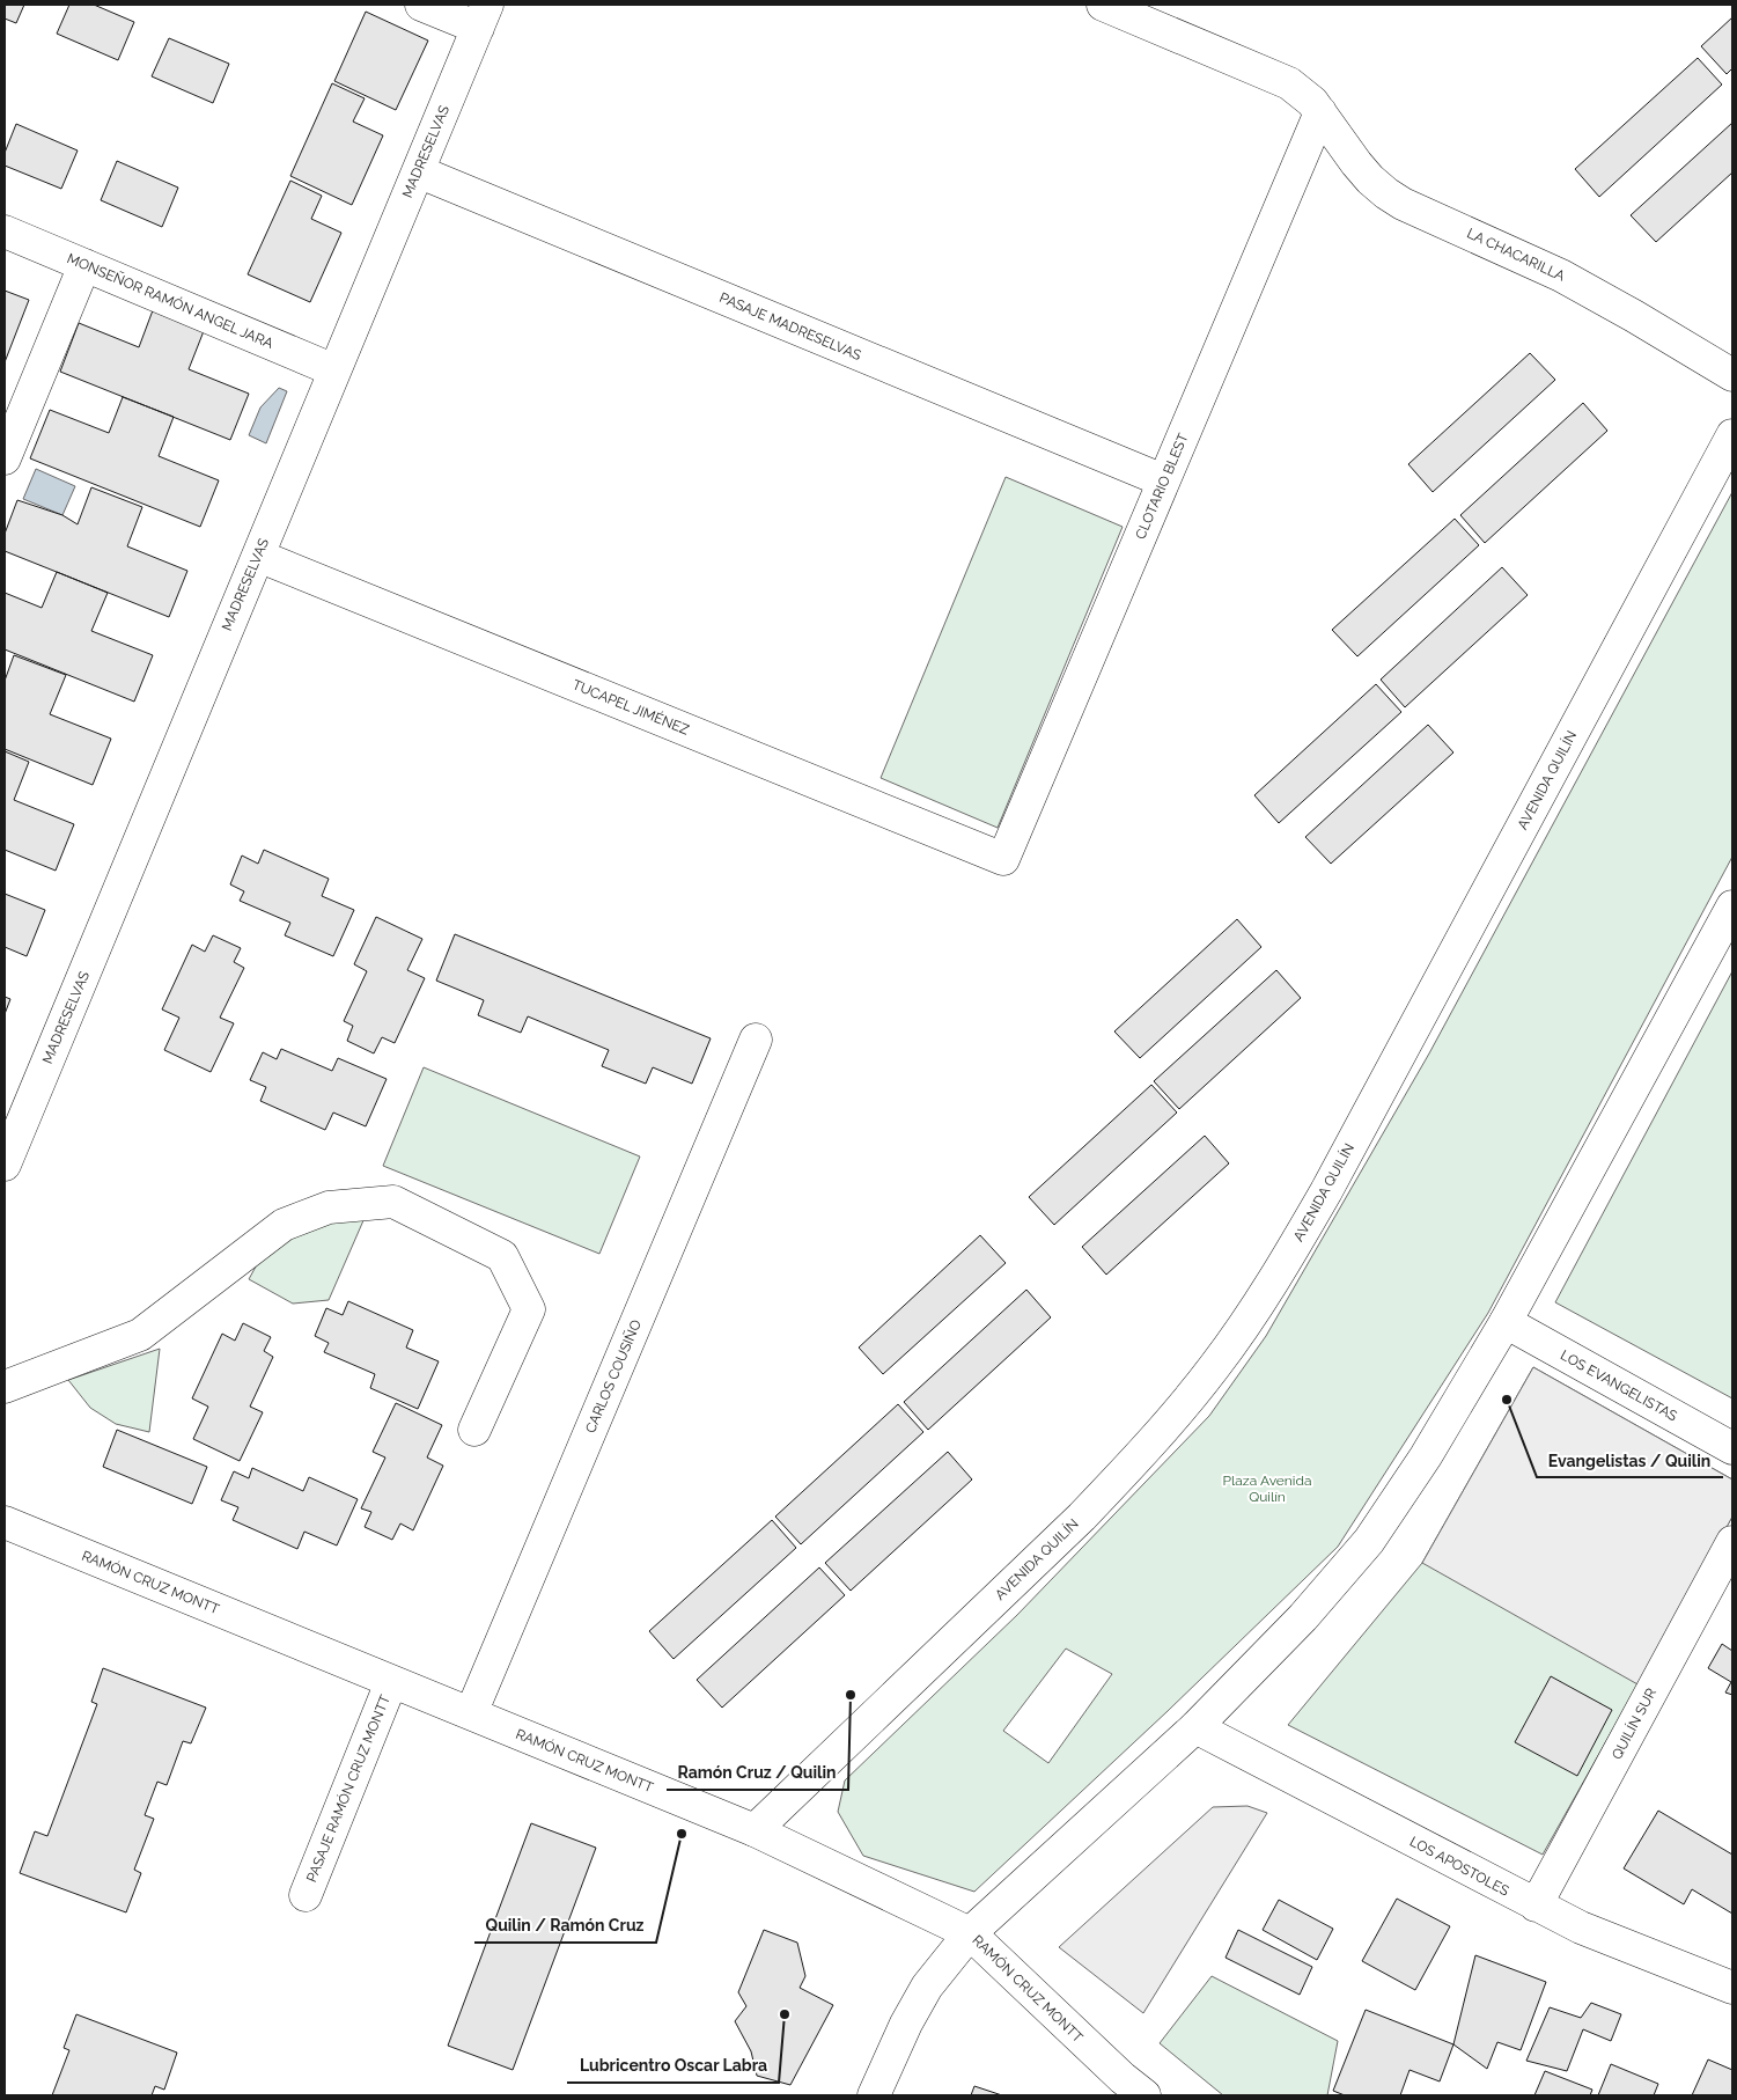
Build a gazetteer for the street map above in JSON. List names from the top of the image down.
{
  "streets": {
    "street": [
      "MADRESELVAS",
      "LA CHACARILLA",
      "MONSEÑOR RAMÓN ANGEL JARA",
      "PASAJE MADRESELVAS",
      "CLOTARIO BLEST",
      "TUCAPEL JIMÉNEZ",
      "AVENIDA QUILÍN",
      "CARLOS COUSIÑO",
      "LOS EVANGELISTAS",
      "RAMÓN CRUZ MONTT",
      "QUILÍN SUR",
      "PASAJE RAMÓN CRUZ MONTT",
      "LOS APOSTOLES"
    ]
  },
  "crossings": [
    ["MADRESELVAS", "MONSEÑOR RAMÓN ANGEL JARA"],
    ["MADRESELVAS", "PASAJE MADRESELVAS"],
    ["MADRESELVAS", "TUCAPEL JIMÉNEZ"],
    ["LA CHACARILLA", "CLOTARIO BLEST"],
    ["PASAJE MADRESELVAS", "CLOTARIO BLEST"],
    ["CLOTARIO BLEST", "TUCAPEL JIMÉNEZ"],
    ["AVENIDA QUILÍN", "RAMÓN CRUZ MONTT"],
    ["CARLOS COUSIÑO", "RAMÓN CRUZ MONTT"],
    ["RAMÓN CRUZ MONTT", "PASAJE RAMÓN CRUZ MONTT"],
    ["QUILÍN SUR", "LOS APOSTOLES"]
  ],
  "parks": ["Plaza Avenida Quilín"],
  "places": [
    "Evangelistas / Quilin",
    "Ramón Cruz / Quilin",
    "Quilin / Ramón Cruz",
    "Lubricentro Oscar Labra"
  ]
}
